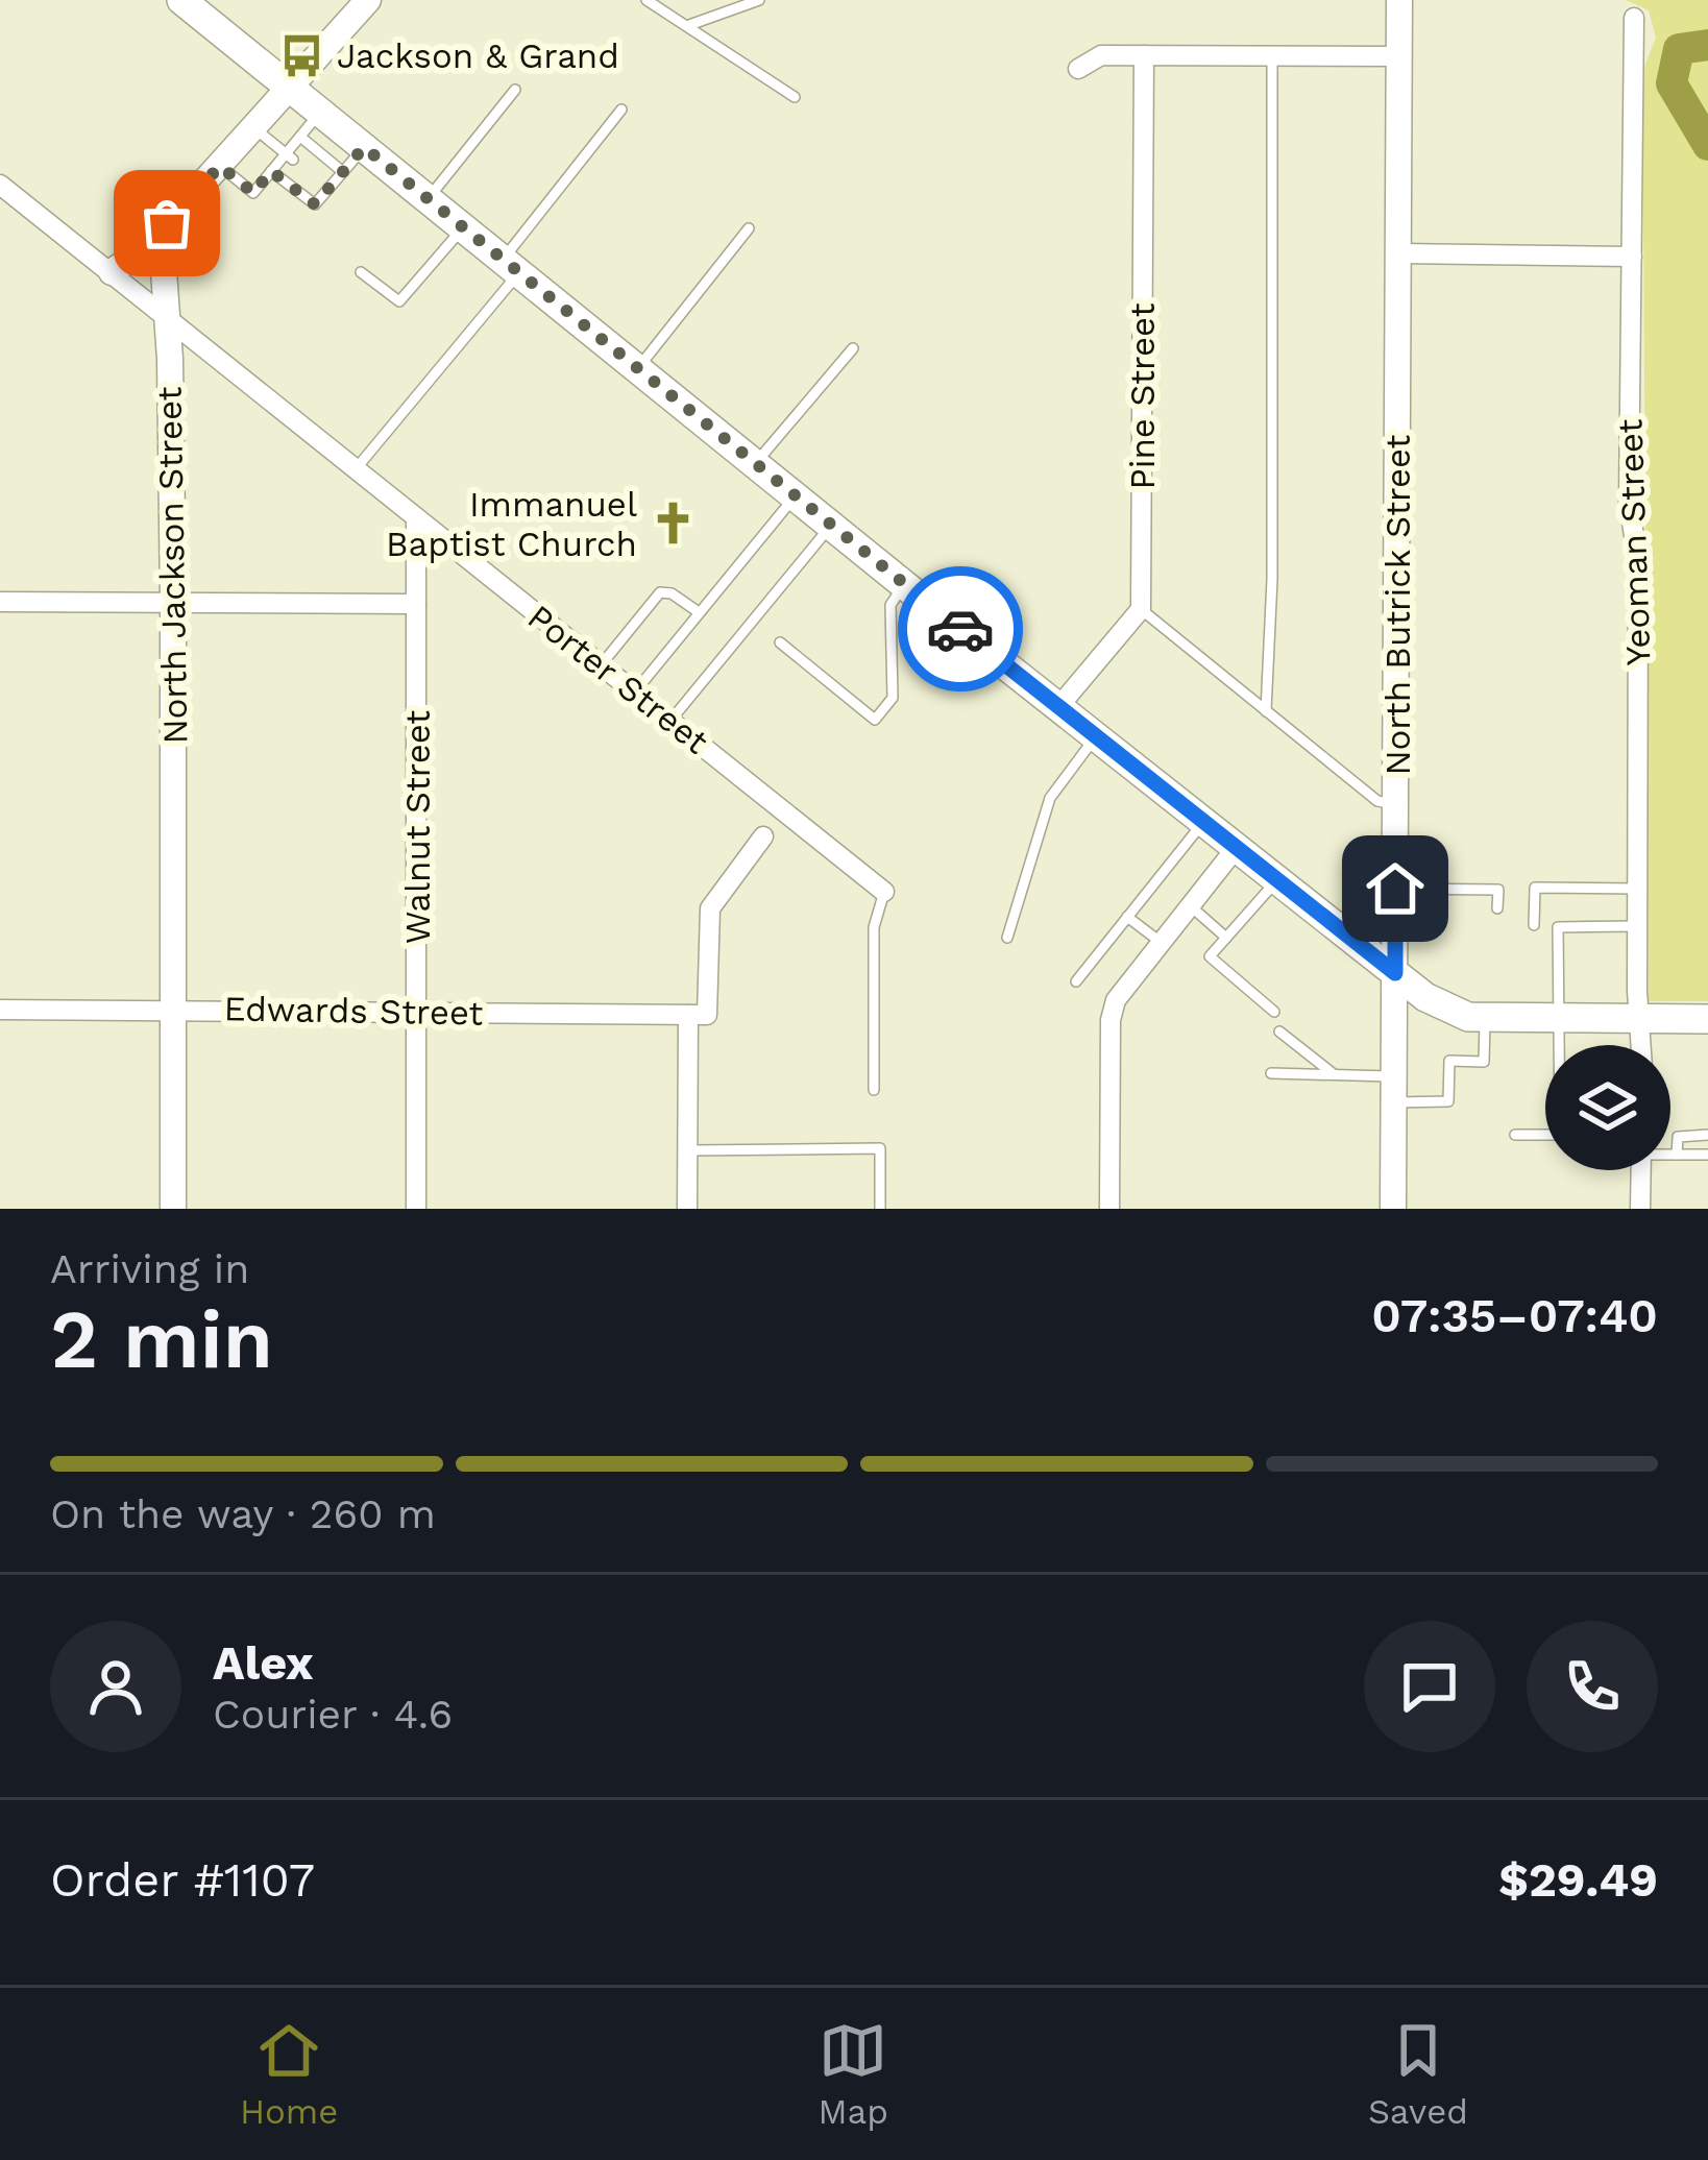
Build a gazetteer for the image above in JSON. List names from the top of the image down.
{
  "streets": {
    "street": [
      "Pine Street",
      "Yeoman Street",
      "North Jackson Street",
      "North Butrick Street",
      "Porter Street",
      "Walnut Street",
      "Edwards Street"
    ]
  },
  "crossings": [
    ["North Jackson Street", "Porter Street"],
    ["North Jackson Street", "Edwards Street"],
    ["Porter Street", "Walnut Street"],
    ["Walnut Street", "Edwards Street"]
  ],
  "places": {
    "bus stop": ["Jackson & Grand"],
    "church": ["Immanuel Baptist Church"]
  },
  "page": {
    "heading": ["2 min", "Arriving in", "07:35–07:40"],
    "panel": [
      "Alex",
      "Courier · 4.6",
      "Order #1107",
      "$29.49"
    ],
    "bar": "On the way · 260 m",
    "tabs": ["Home", "Map", "Saved"]
  }
}
